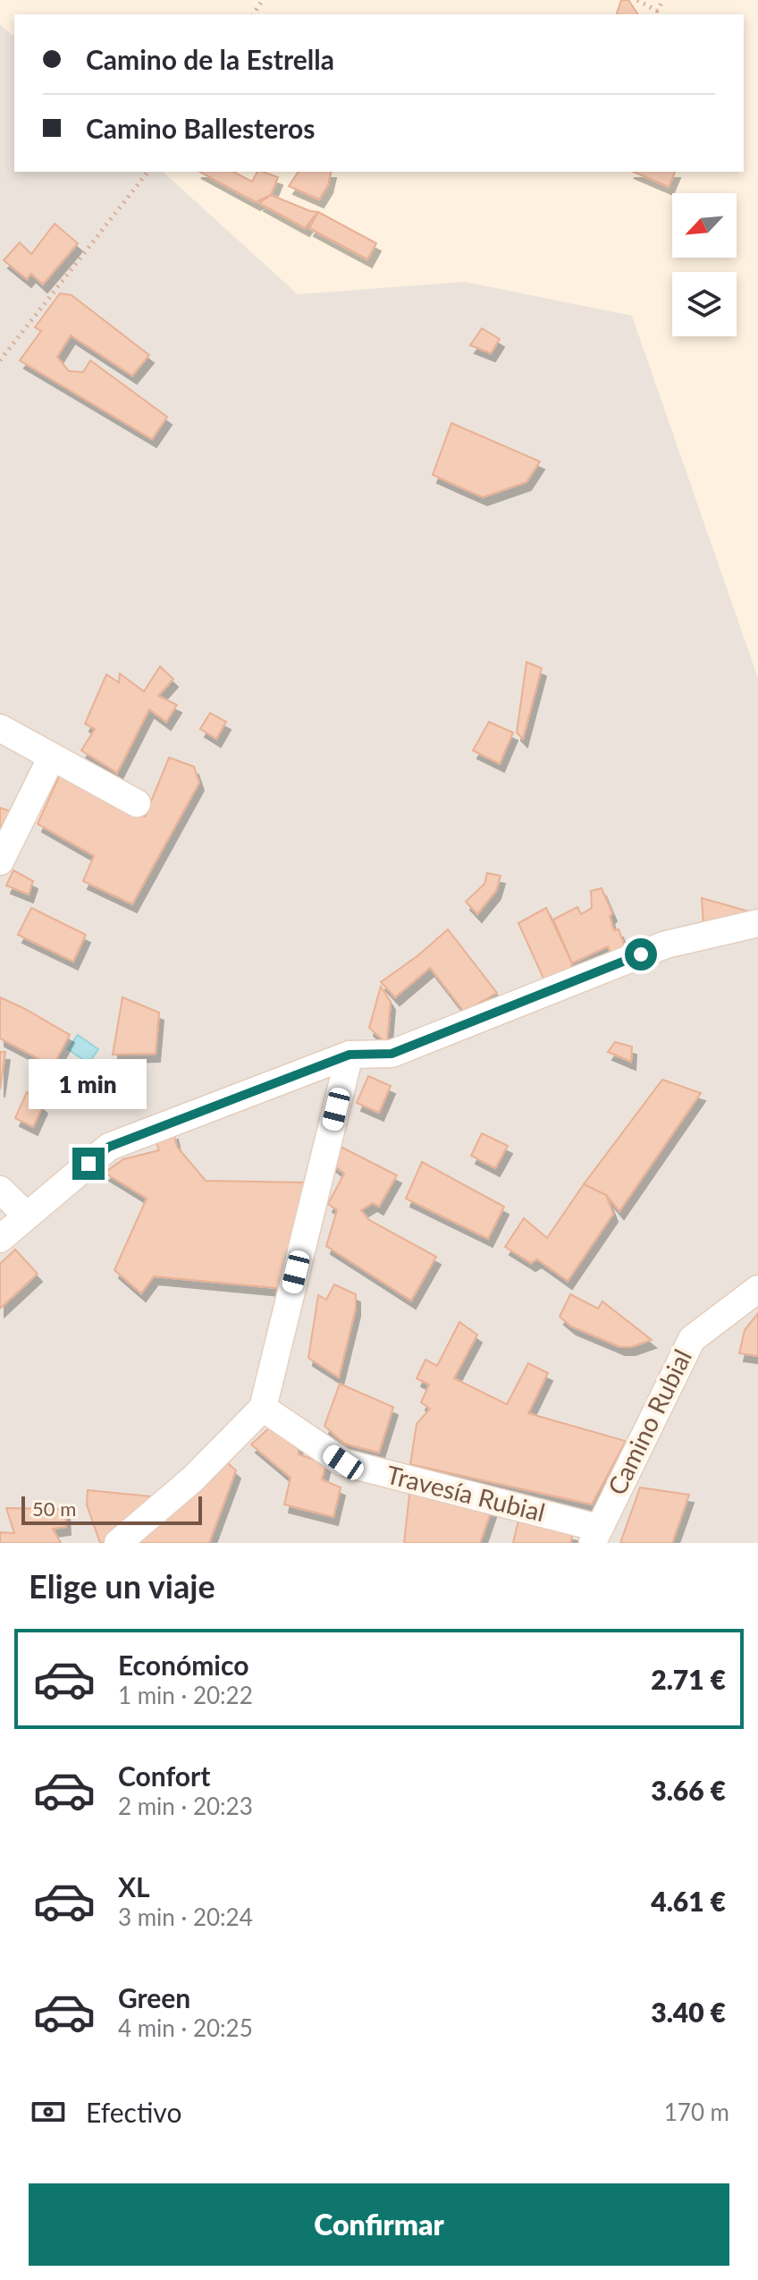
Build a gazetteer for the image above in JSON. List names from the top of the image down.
{
  "streets": {
    "street": ["Camino Rubial", "Travesía Rubial"]
  },
  "crossings": [
    ["Camino Rubial", "Travesía Rubial"]
  ],
  "scale_bar": "50 m",
  "north": "bottom left",
  "page": {
    "banner": ["Camino de la Estrella", "Camino Ballesteros"],
    "bubble": "1 min",
    "scale": "50 m",
    "heading": "Elige un viaje",
    "list": [
      {
        "name": "Económico",
        "note": "1 min · 20:22",
        "value": "2.71 €"
      },
      {
        "name": "Confort",
        "note": "2 min · 20:23",
        "value": "3.66 €"
      },
      {
        "name": "XL",
        "note": "3 min · 20:24",
        "value": "4.61 €"
      },
      {
        "name": "Green",
        "note": "4 min · 20:25",
        "value": "3.40 €"
      }
    ],
    "pay": ["Efectivo", "170 m"],
    "buttons": "Confirmar"
  }
}
